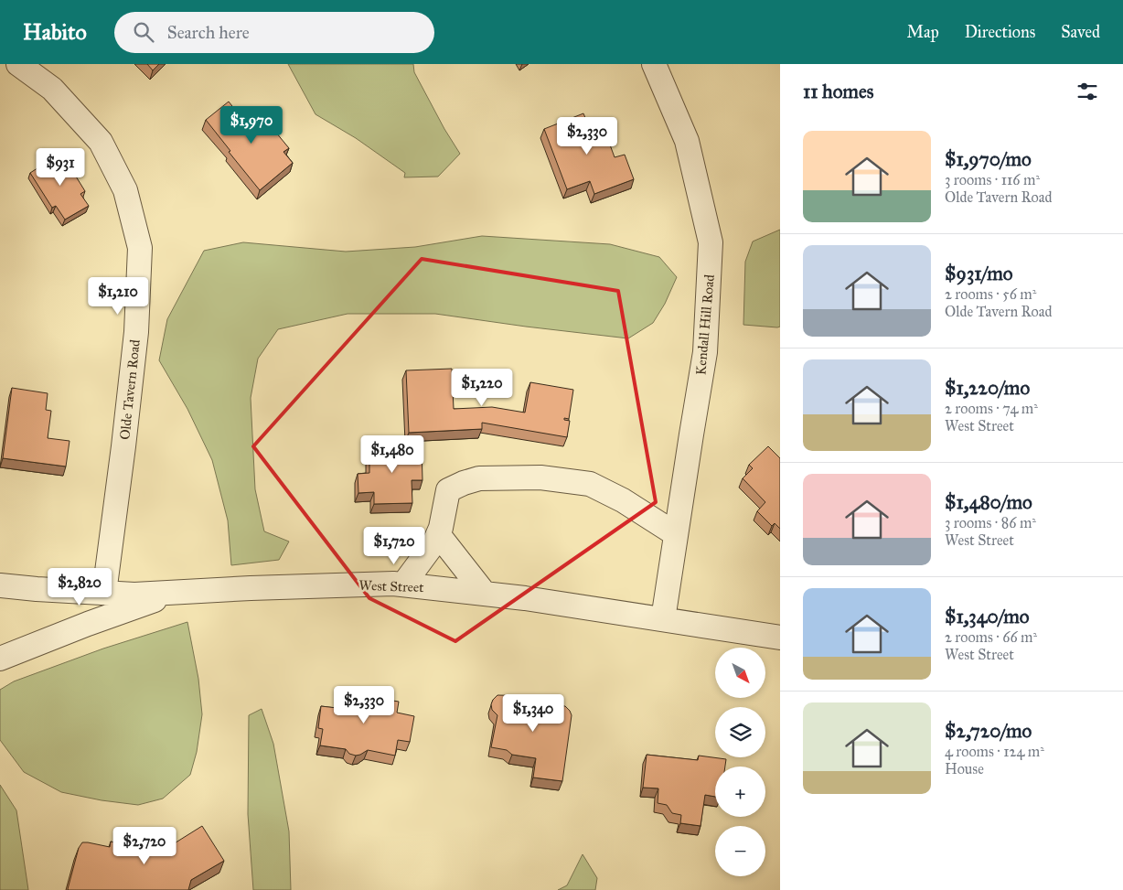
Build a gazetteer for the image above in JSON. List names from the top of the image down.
{
  "streets": {
    "street": ["Kendall Hill Road", "Olde Tavern Road", "West Street"]
  },
  "crossings": [
    ["Kendall Hill Road", "West Street"],
    ["Olde Tavern Road", "West Street"]
  ],
  "north": "bottom right",
  "page": {
    "header": "Habito",
    "search": "Search here",
    "nav": ["Map", "Directions", "Saved"],
    "heading": "11 homes",
    "price": [
      "$1,970",
      "$2,330",
      "$931",
      "$1,210",
      "$1,220",
      "$1,480",
      "$1,720",
      "$2,820",
      "$2,330",
      "$1,340",
      "$2,720"
    ],
    "list": [
      {
        "name": "$1,970/mo",
        "note": "3 rooms · 116 m² · Olde Tavern Road"
      },
      {
        "name": "$931/mo",
        "note": "2 rooms · 56 m² · Olde Tavern Road"
      },
      {
        "name": "$1,220/mo",
        "note": "2 rooms · 74 m² · West Street"
      },
      {
        "name": "$1,480/mo",
        "note": "3 rooms · 86 m² · West Street"
      },
      {
        "name": "$1,340/mo",
        "note": "2 rooms · 66 m² · West Street"
      },
      {
        "name": "$2,720/mo",
        "note": "4 rooms · 124 m² · House"
      }
    ],
    "map_buttons": ["+", "−"]
  }
}
